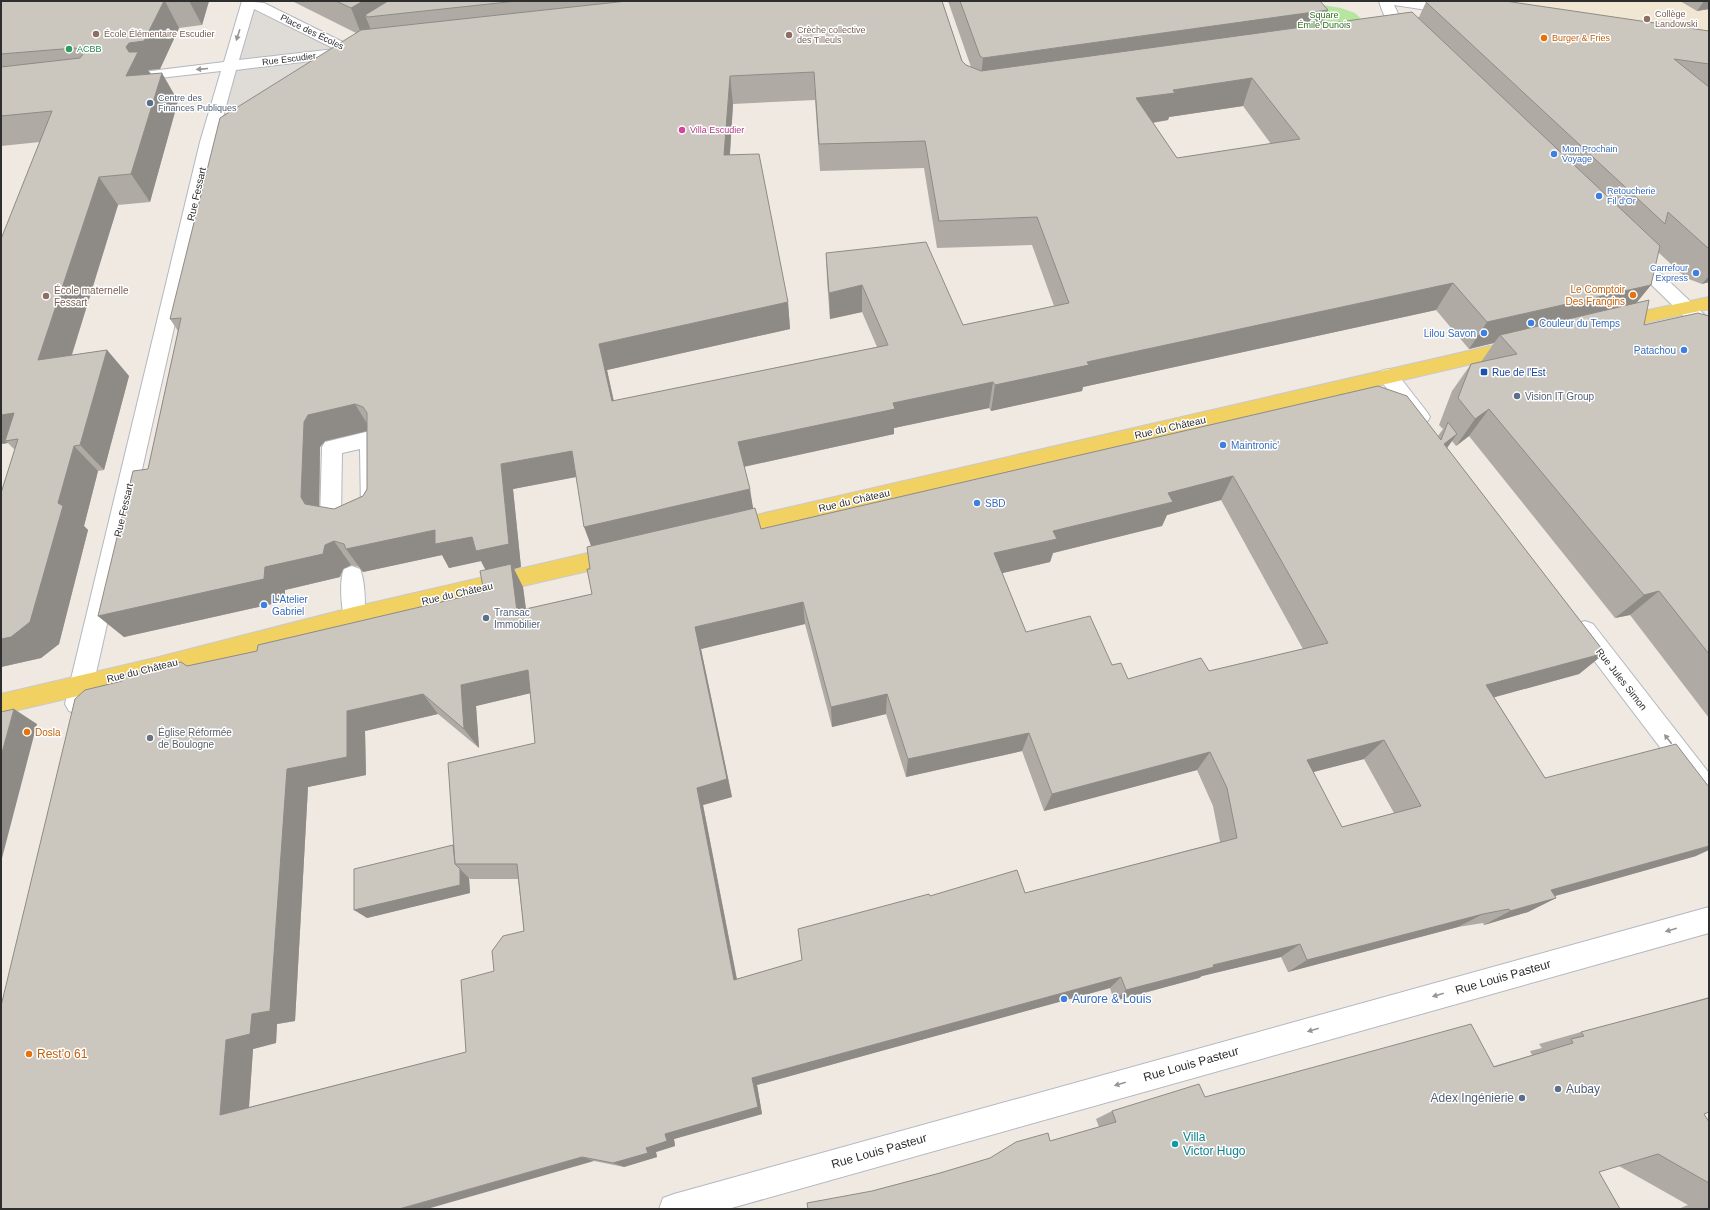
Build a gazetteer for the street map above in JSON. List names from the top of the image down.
{
  "streets": {
    "main road": ["Rue du Château"],
    "street": [
      "Place des Écoles",
      "Rue Escudier",
      "Rue Fessart",
      "Rue Jules Simon",
      "Rue Louis Pasteur"
    ]
  },
  "crossings": [
    ["Place des Écoles", "Rue Escudier"],
    ["Place des Écoles", "Rue Fessart"],
    ["Rue Escudier", "Rue Fessart"],
    ["Rue Fessart", "Rue du Château"]
  ],
  "one_way": ["Rue Escudier", "Rue Jules Simon", "Rue Louis Pasteur"],
  "parks": ["Square Émile Dunois"],
  "places": {
    "other": [
      "Collège Landowski",
      "École Élémentaire Escudier",
      "Crèche collective des Tilleuls",
      "Burger & Fries",
      "ACBB",
      "Centre des Finances Publiques",
      "Villa Escudier",
      "Mon Prochain Voyage",
      "Retoucherie Fil d'Or",
      "Carrefour Express",
      "Le Comptoir Des Frangins",
      "École maternelle Fessart",
      "Couleur du Temps",
      "Lilou Savon",
      "Patachou",
      "Vision IT Group",
      "Maintronic'",
      "SBD",
      "L'Atelier Gabriel",
      "Transac Immobilier",
      "Dosla",
      "Église Réformée de Boulogne",
      "Aurore & Louis",
      "Rest'o 61",
      "Aubay",
      "Adex Ingénierie",
      "Villa Victor Hugo"
    ],
    "transit": ["Rue de l'Est"]
  }
}
